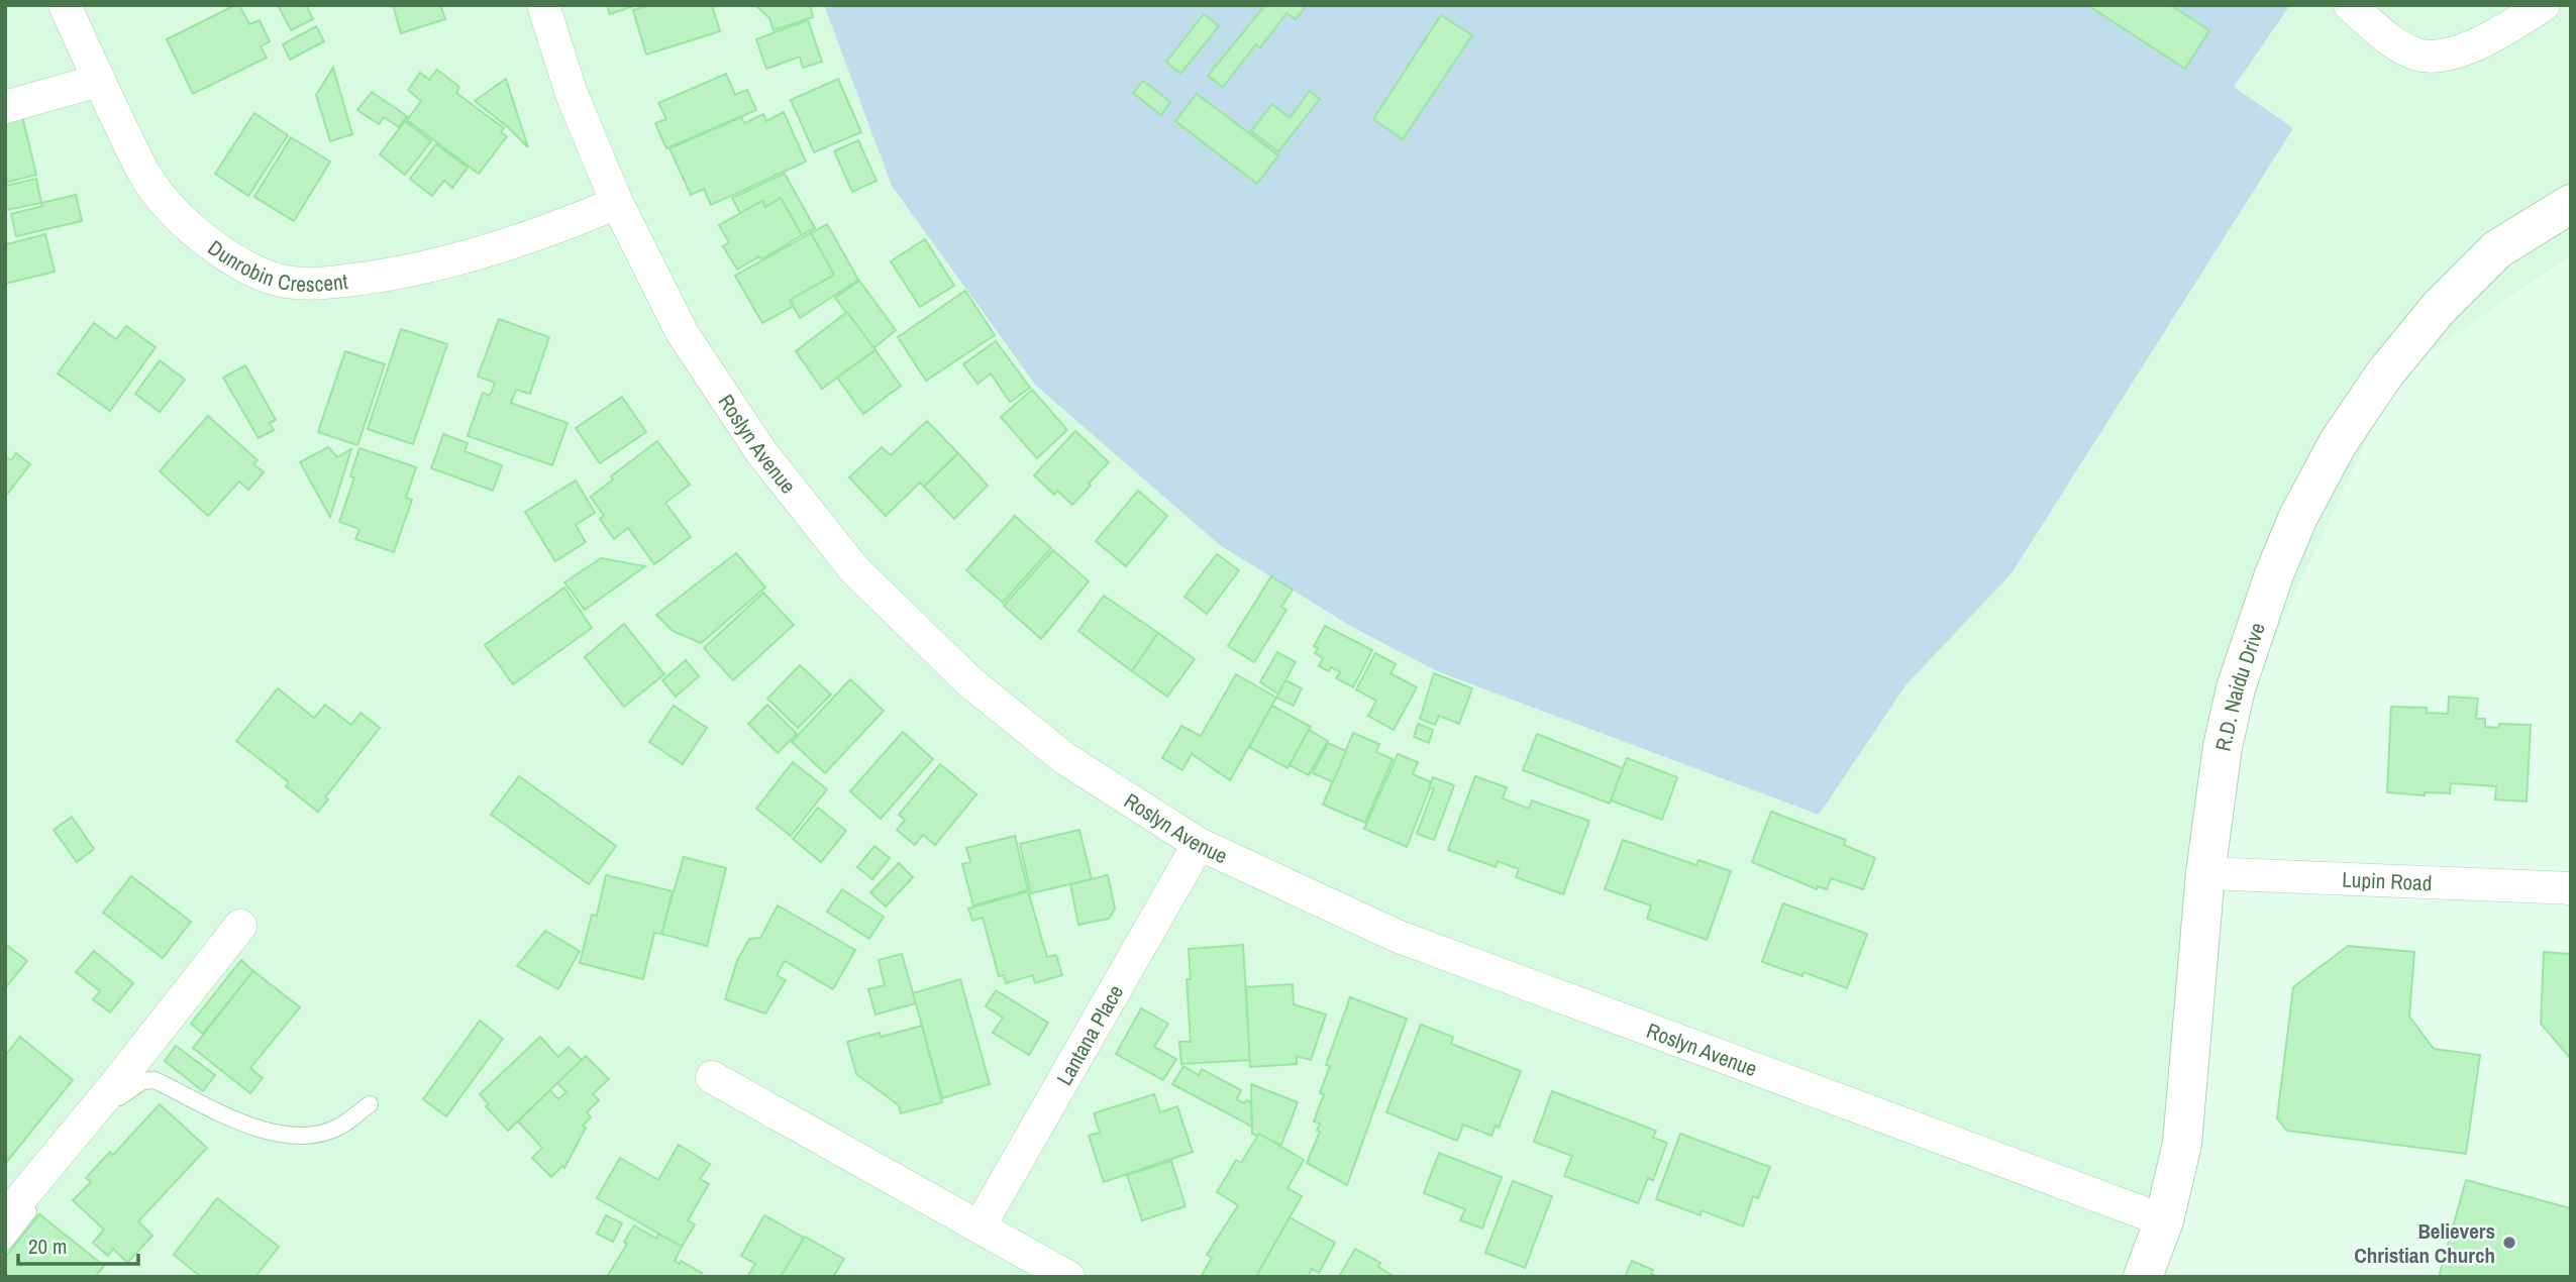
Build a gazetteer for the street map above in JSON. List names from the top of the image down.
{
  "streets": {
    "street": [
      "Dunrobin Crescent",
      "Roslyn Avenue",
      "R.D. Naidu Drive",
      "Lupin Road",
      "Lantana Place"
    ]
  },
  "crossings": [
    ["Dunrobin Crescent", "Roslyn Avenue"],
    ["Roslyn Avenue", "R.D. Naidu Drive"],
    ["Roslyn Avenue", "Lantana Place"],
    ["R.D. Naidu Drive", "Lupin Road"]
  ],
  "places": ["Believers Christian Church"],
  "scale_bar": "20 m"
}
